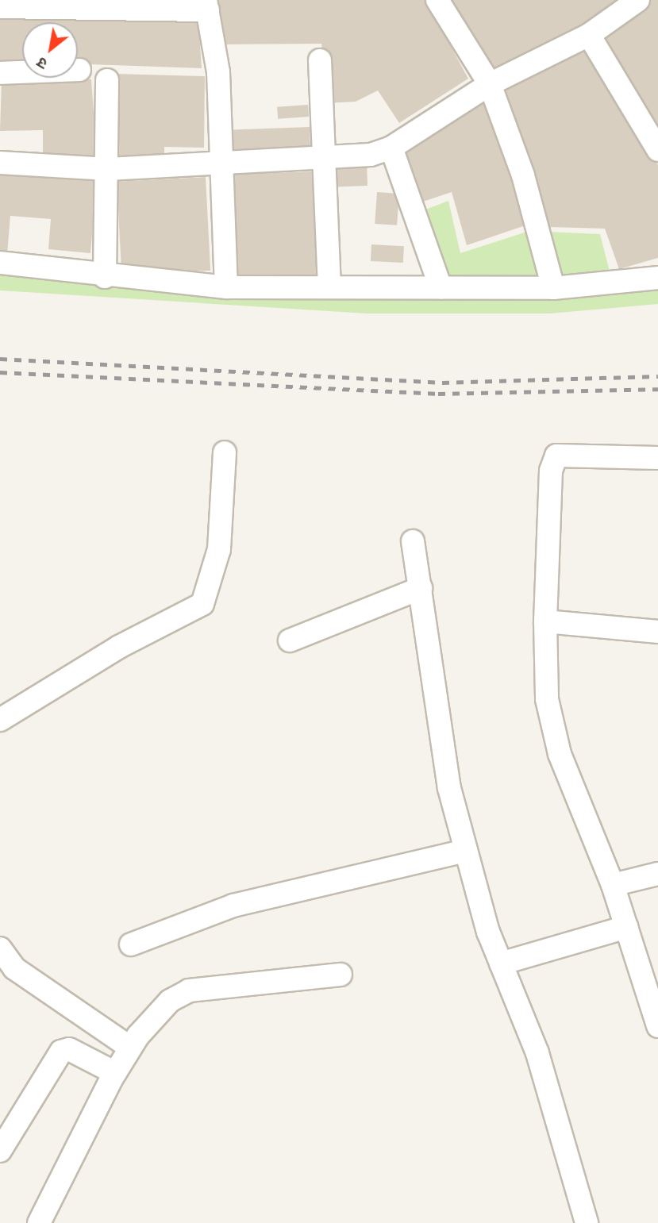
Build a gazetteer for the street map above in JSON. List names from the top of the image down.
{
  "north": "bottom left"
}
